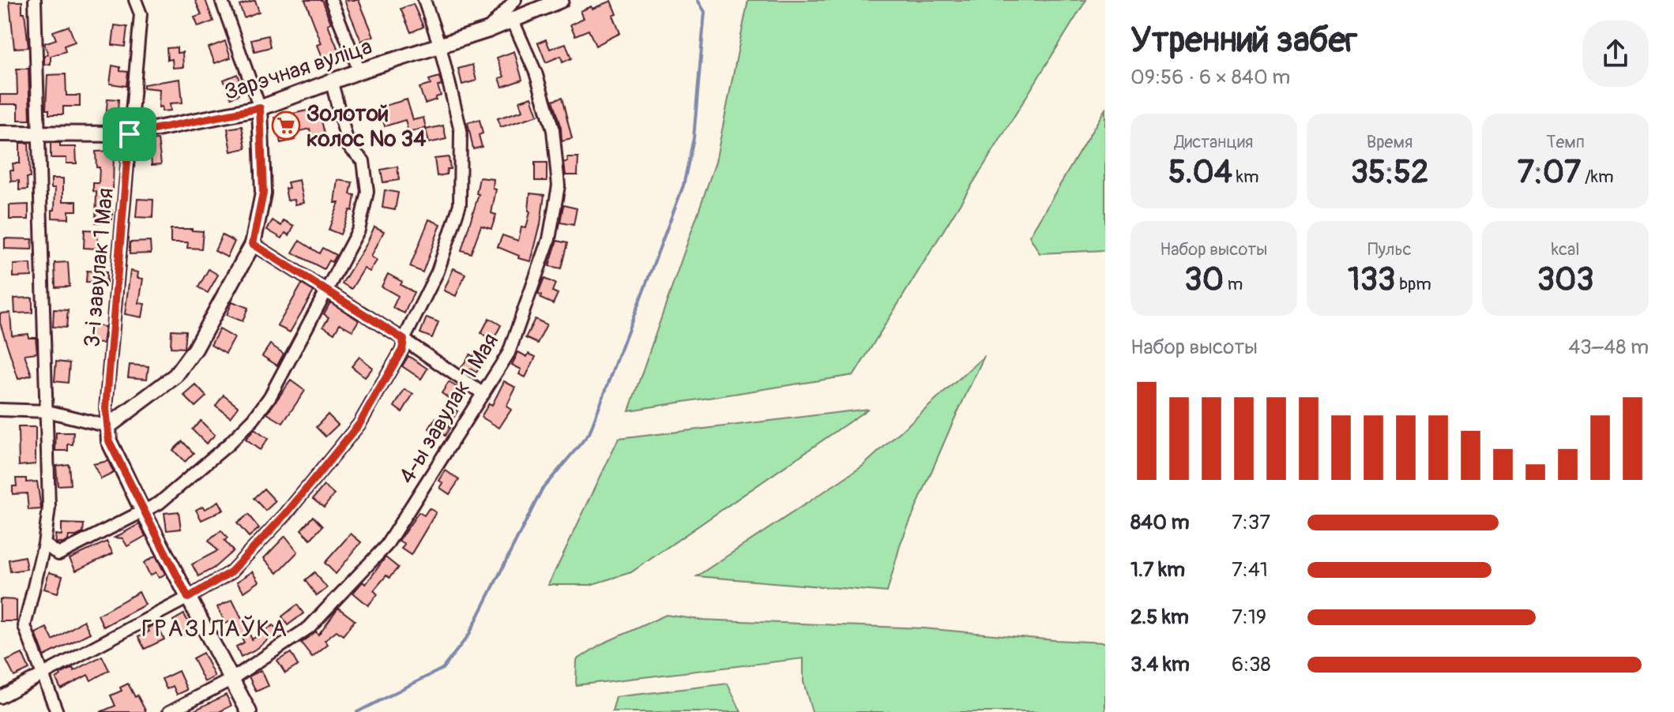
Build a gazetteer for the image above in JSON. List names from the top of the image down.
{
  "streets": {
    "street": ["Зарэчная вуліца", "3-і завулак 1 Мая", "4-ы завулак 1 Мая"]
  },
  "crossings": [
    ["Зарэчная вуліца", "3-і завулак 1 Мая"],
    ["Зарэчная вуліца", "4-ы завулак 1 Мая"]
  ],
  "districts": ["ГРАЗІЛАЎКА"],
  "places": {
    "supermarket": ["Золотой колос № 34"]
  },
  "page": {
    "heading": ["Утренний забег", "09:56 · 6 × 840 m"],
    "stats": [
      ["Дистанция", "5.04 km"],
      ["Время", "35:52"],
      ["Темп", "7:07 /km"],
      ["Набор высоты", "30 m"],
      ["Пульс", "133 bpm"],
      ["kcal", "303"]
    ],
    "chart": ["Набор высоты", "43–48 m"],
    "list": [
      {
        "name": "840 m",
        "note": "7:37"
      },
      {
        "name": "1.7 km",
        "note": "7:41"
      },
      {
        "name": "2.5 km",
        "note": "7:19"
      },
      {
        "name": "3.4 km",
        "note": "6:38"
      }
    ]
  }
}
